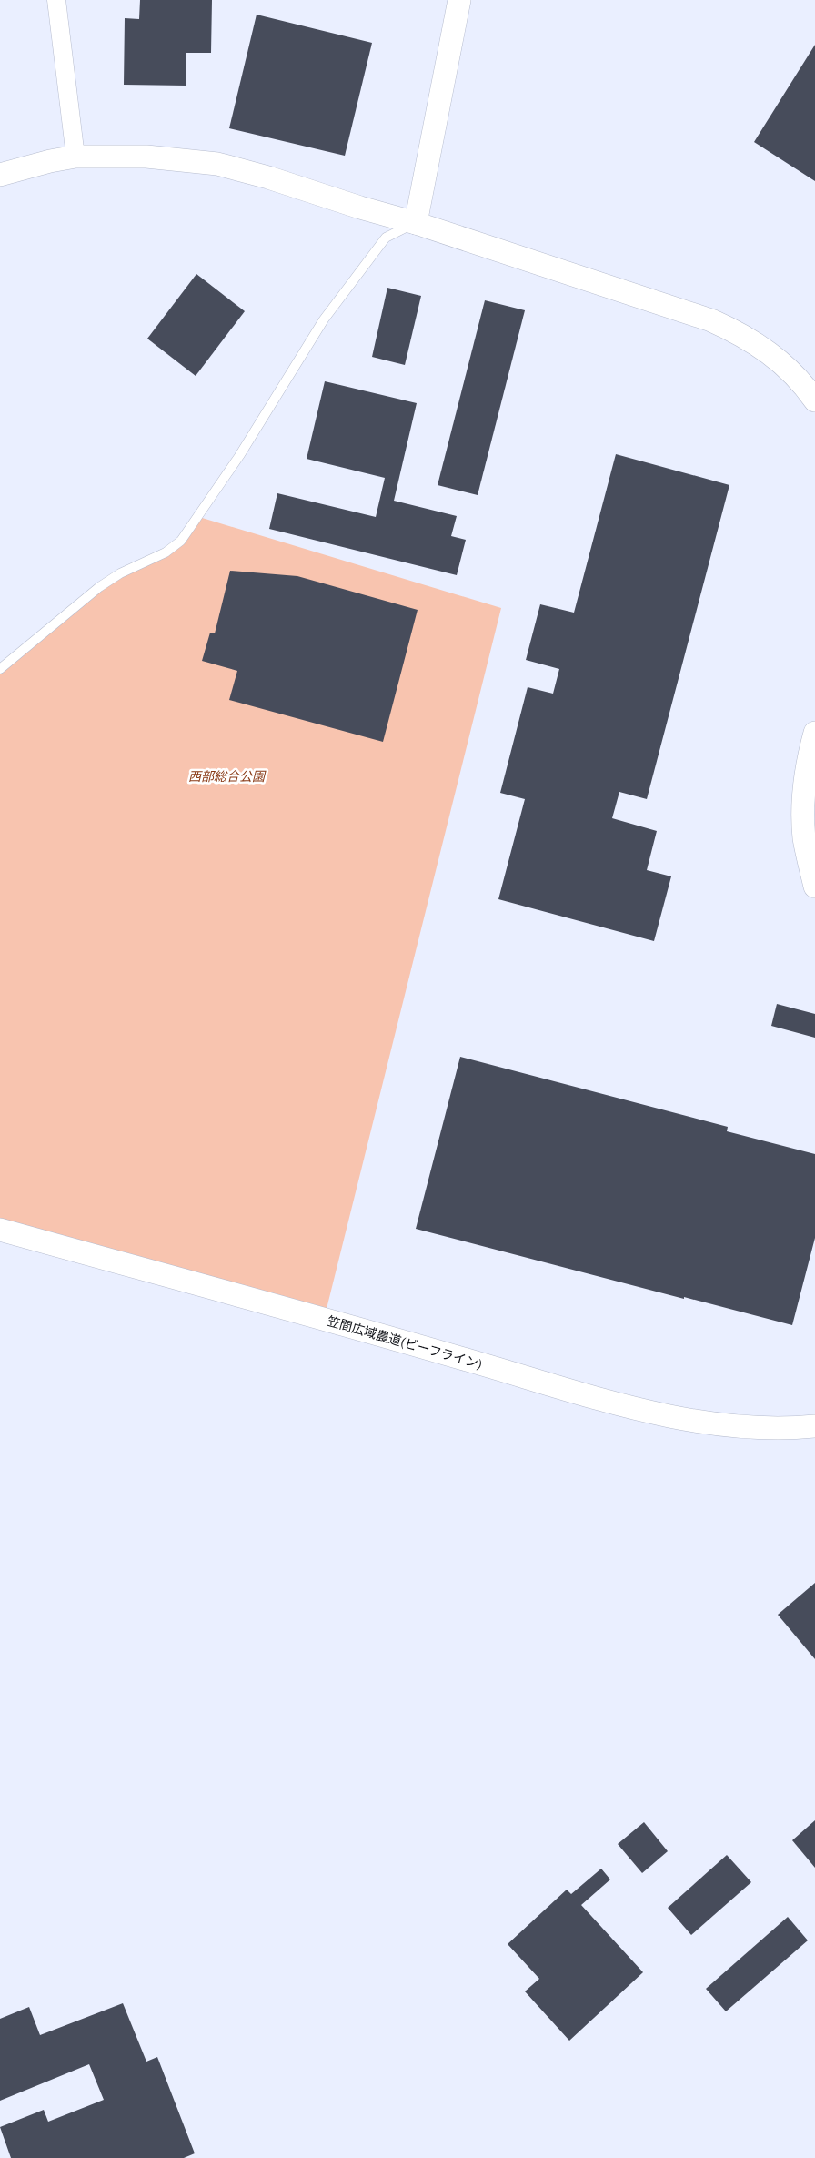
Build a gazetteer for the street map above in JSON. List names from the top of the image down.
{
  "streets": {
    "street": ["笠間広域農道(ビーフライン)"]
  },
  "parks": ["西部総合公園"]
}
